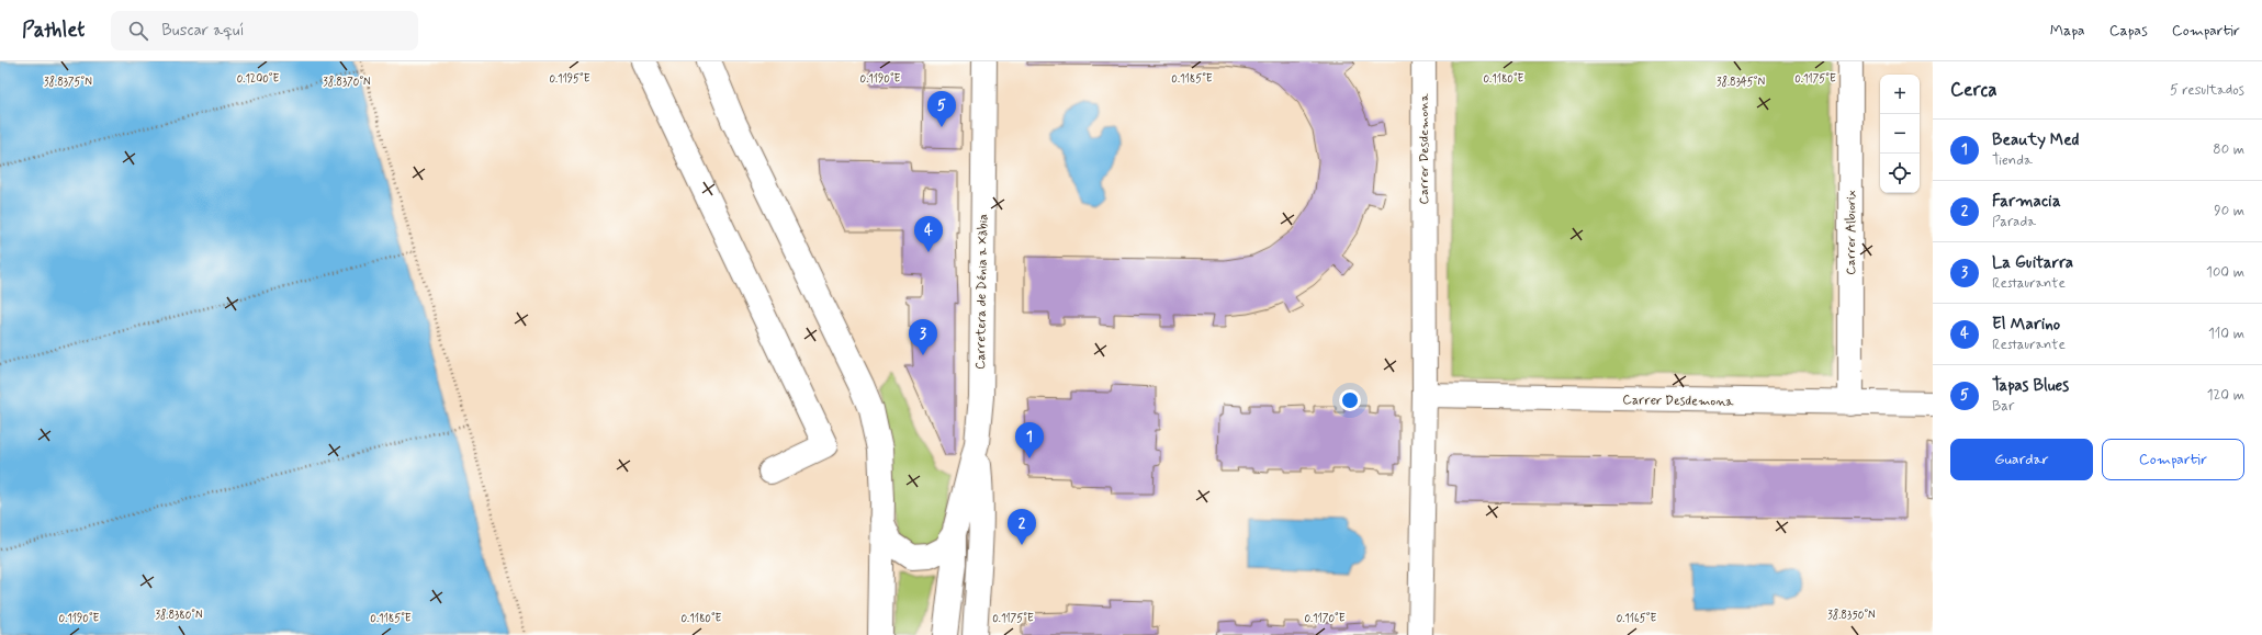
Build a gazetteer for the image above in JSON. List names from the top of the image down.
{
  "streets": {
    "street": ["Carrer Desdemona", "Carrer Albiorix", "Carretera de Dénia a Xàbia"]
  },
  "crossings": [
    ["Carrer Desdemona", "Carrer Albiorix"]
  ],
  "page": {
    "header": "Pathlet",
    "search": "Buscar aquí",
    "nav": ["Mapa", "Capas", "Compartir"],
    "heading": ["Cerca", "5 resultados"],
    "map_buttons": ["+", "−"],
    "pins": [
      "5",
      "4",
      "3",
      "1",
      "2"
    ],
    "list": [
      {
        "mark": "1",
        "name": "Beauty Med",
        "note": "Tienda",
        "value": "80 m"
      },
      {
        "mark": "2",
        "name": "Farmacia",
        "note": "Parada",
        "value": "90 m"
      },
      {
        "mark": "3",
        "name": "La Guitarra",
        "note": "Restaurante",
        "value": "100 m"
      },
      {
        "mark": "4",
        "name": "El Marino",
        "note": "Restaurante",
        "value": "110 m"
      },
      {
        "mark": "5",
        "name": "Tapas Blues",
        "note": "Bar",
        "value": "120 m"
      }
    ],
    "buttons": ["Guardar", "Compartir"]
  },
  "coordinates": [
    "0.1200°E",
    "0.1195°E",
    "0.1180°E",
    "0.1175°E",
    "0.1190°E",
    "0.1185°E",
    "38.8375°N",
    "38.8370°N",
    "38.8345°N",
    "38.8380°N",
    "38.8350°N",
    "0.1170°E",
    "0.1165°E"
  ]
}
